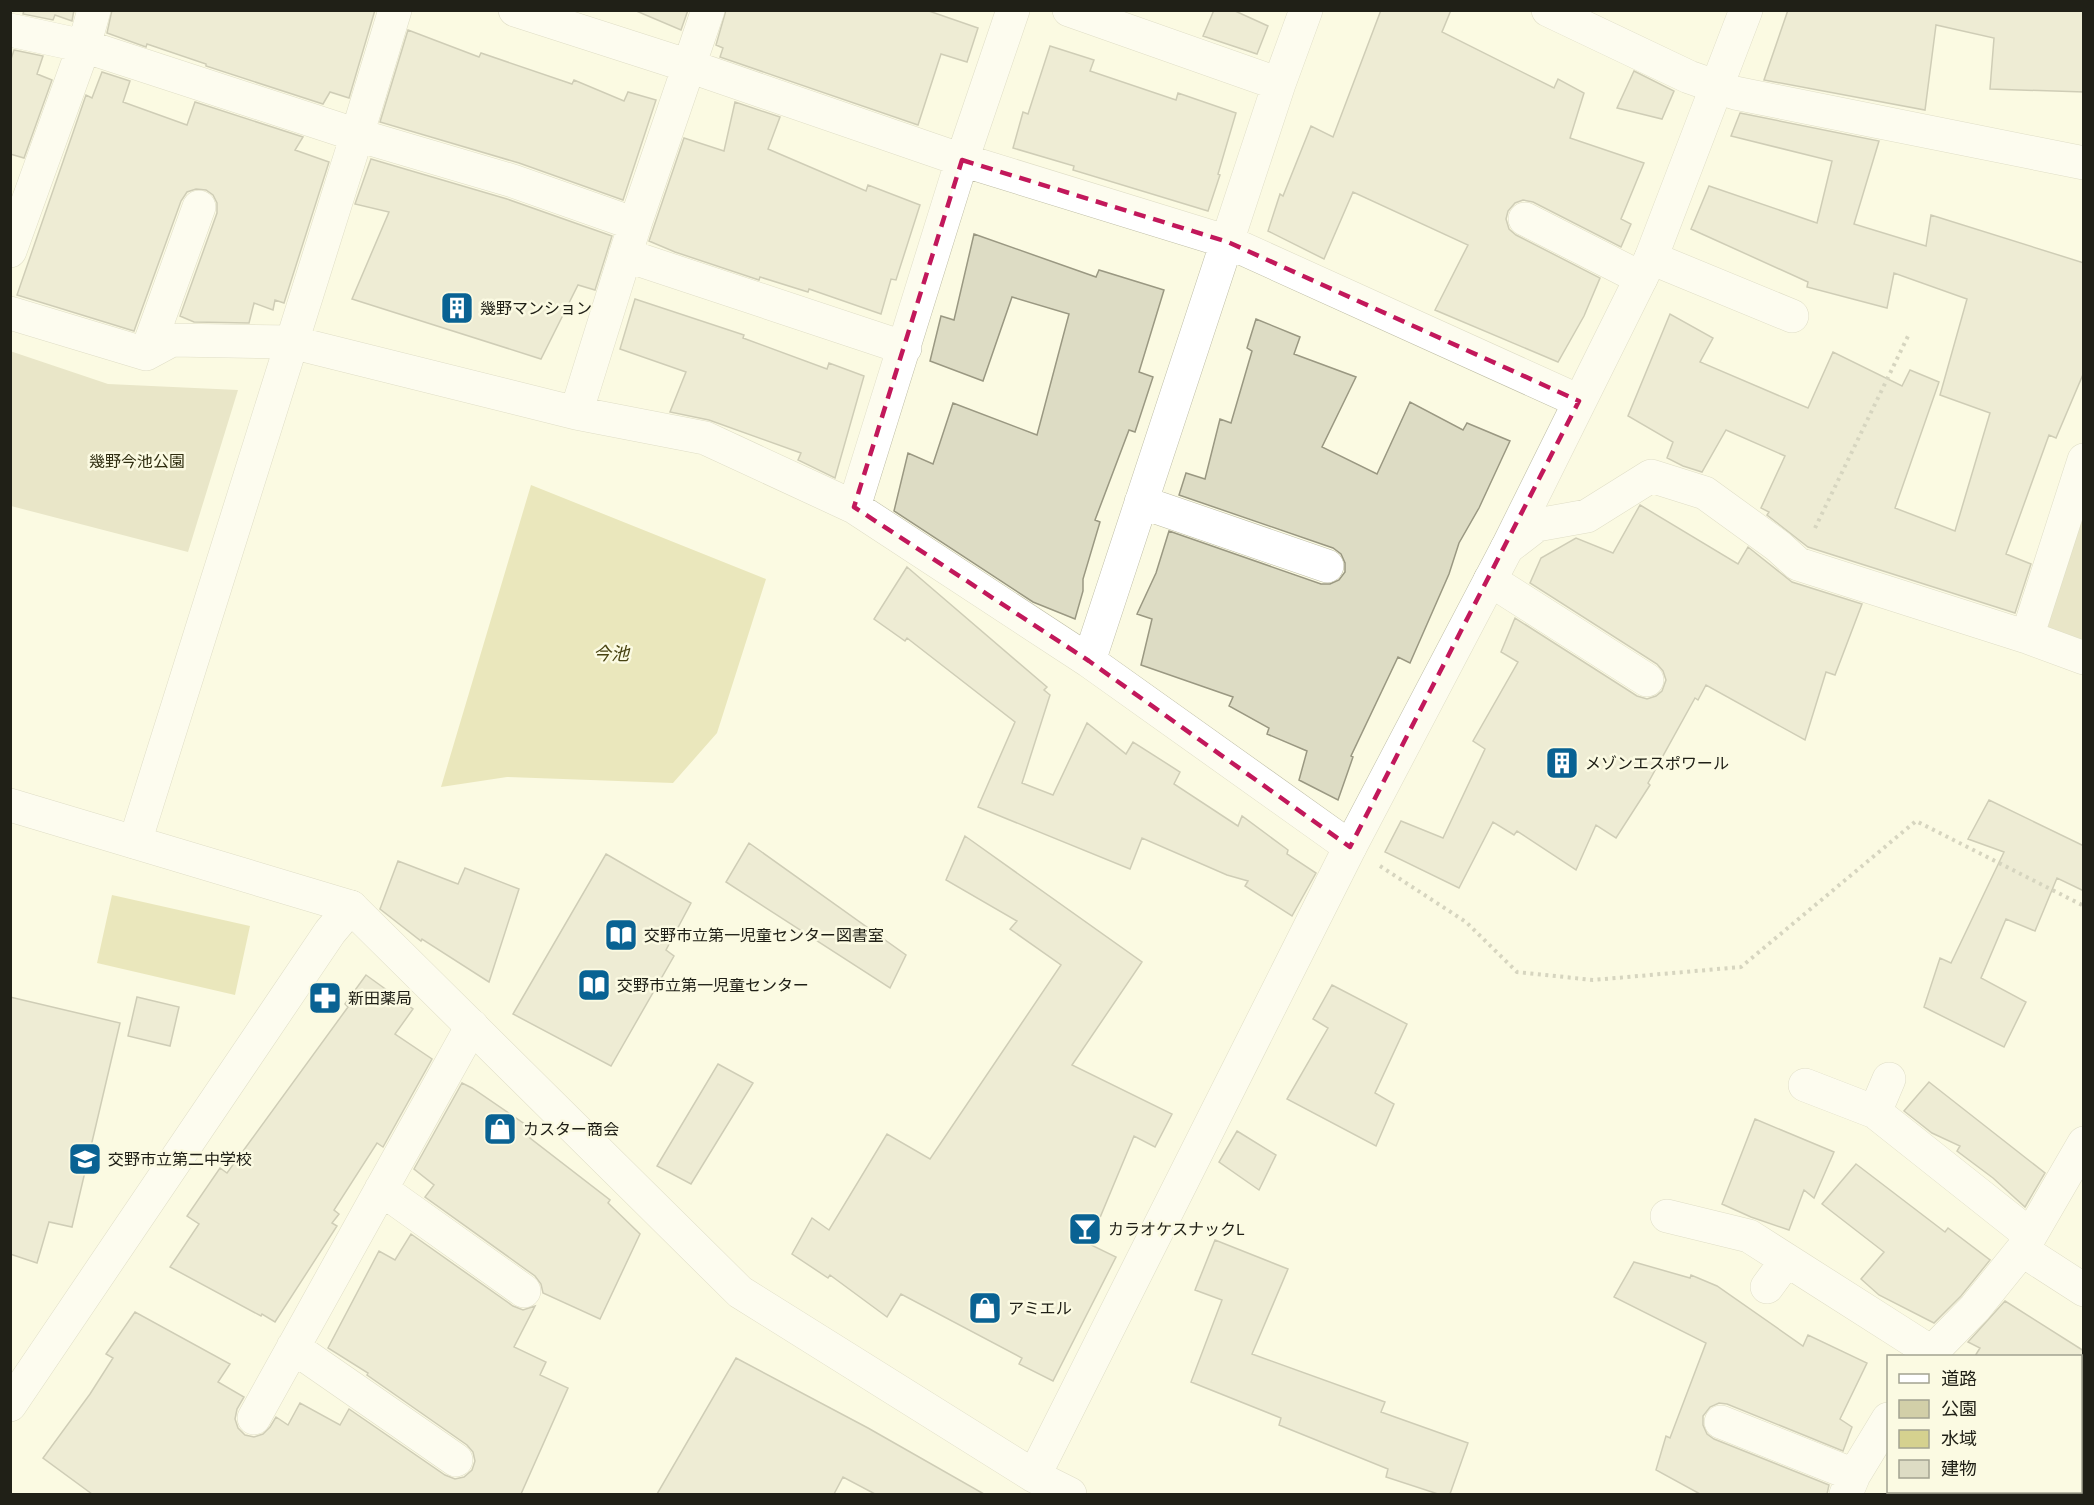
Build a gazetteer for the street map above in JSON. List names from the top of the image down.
{
  "water": ["今池"],
  "parks": ["幾野今池公園"],
  "places": {
    "building": ["幾野マンション", "メゾンエスポワール"],
    "library": ["交野市立第一児童センター図書室", "交野市立第一児童センター"],
    "pharmacy": ["新田薬局"],
    "shop": ["カスター商会", "アミエル"],
    "school or university": ["交野市立第二中学校"],
    "bar": ["カラオケスナックL"]
  },
  "legend": [
    "道路",
    "公園",
    "水域",
    "建物"
  ]
}
